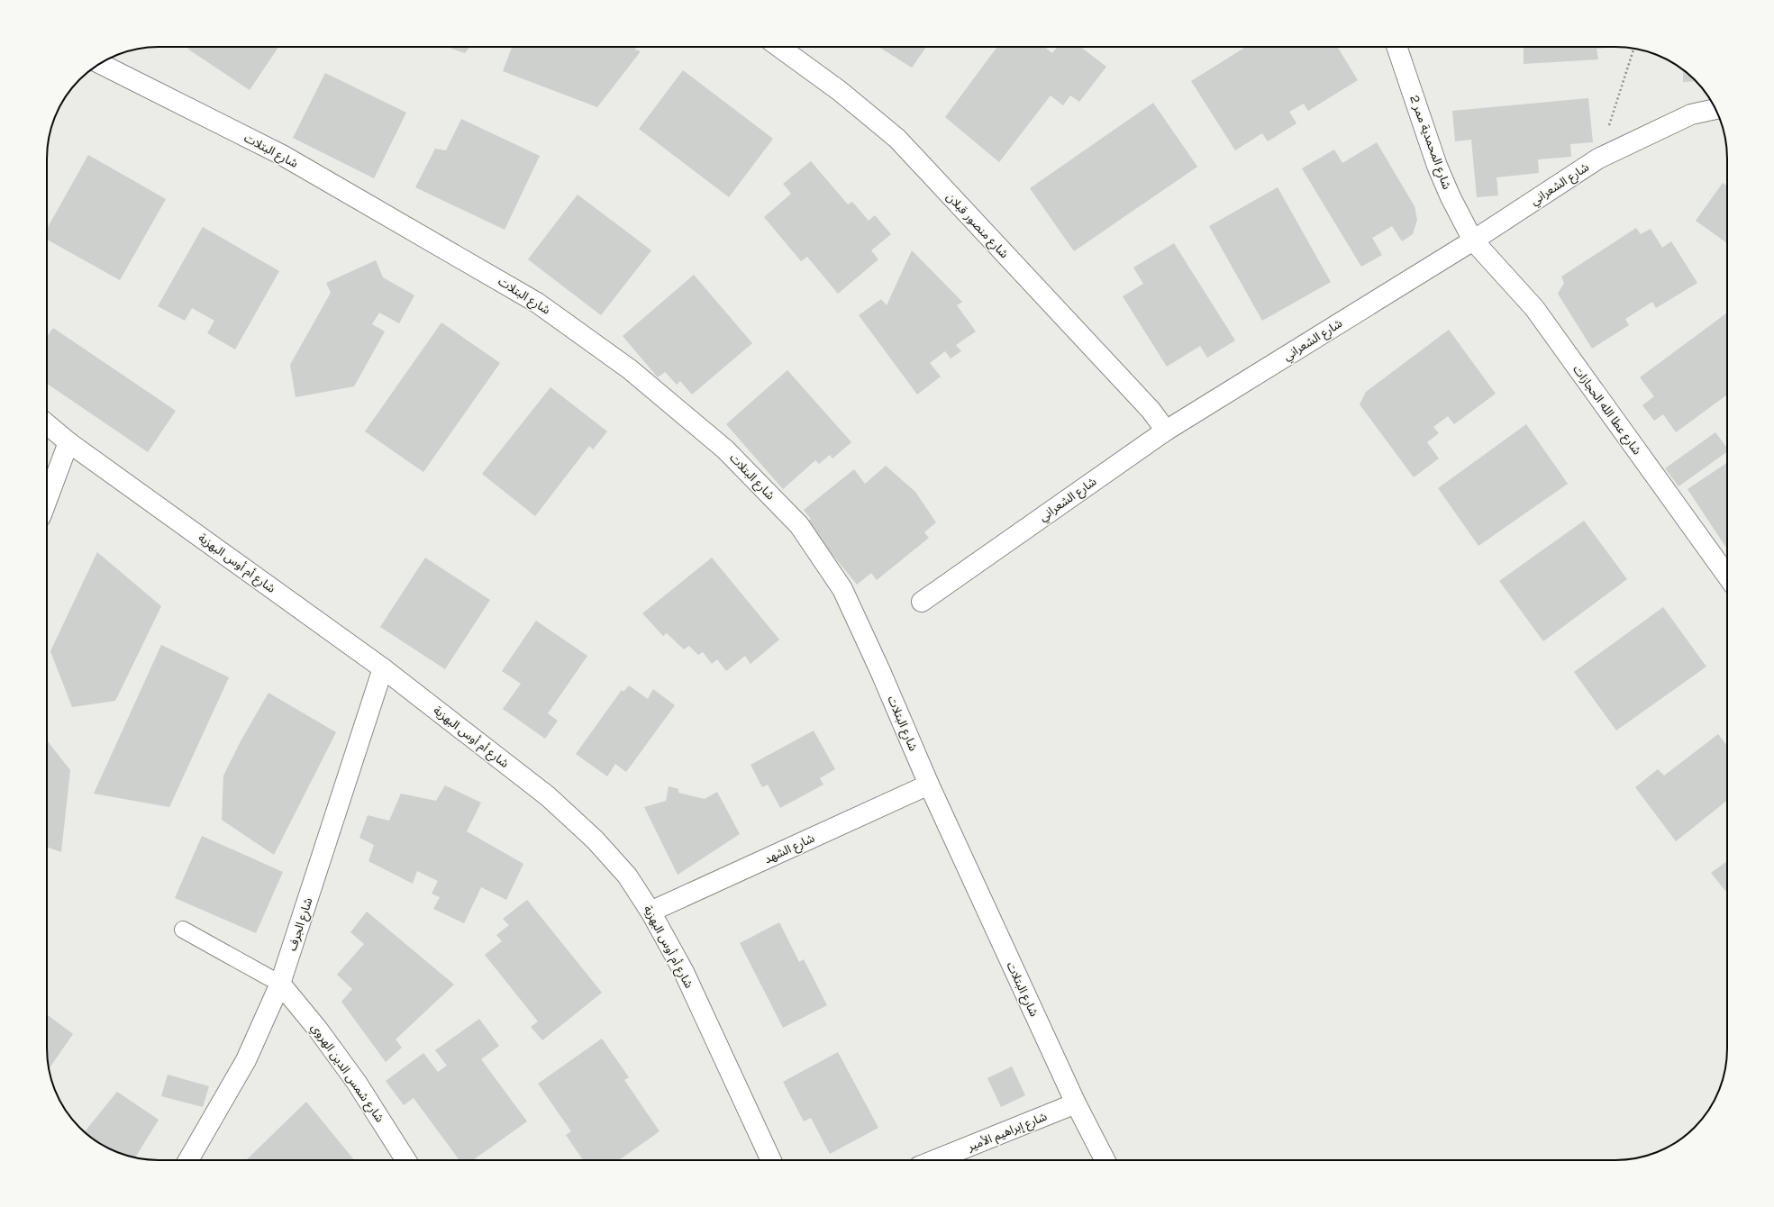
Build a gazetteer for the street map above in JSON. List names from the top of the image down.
{
  "streets": {
    "street": [
      "شارع المحمدية ممر 2",
      "شارع البتلات",
      "شارع الشعراني",
      "شارع منصور قبلان",
      "شارع عطا الله الحجازات",
      "شارع أم أوس البهزية",
      "شارع الشهد",
      "شارع الجرف",
      "شارع شمس الدين الهروي",
      "شارع إبراهيم الأمير"
    ]
  },
  "crossings": [
    ["شارع المحمدية ممر 2", "شارع الشعراني"],
    ["شارع المحمدية ممر 2", "شارع عطا الله الحجازات"],
    ["شارع البتلات", "شارع الشهد"],
    ["شارع البتلات", "شارع إبراهيم الأمير"],
    ["شارع الشعراني", "شارع منصور قبلان"],
    ["شارع الشعراني", "شارع عطا الله الحجازات"],
    ["شارع أم أوس البهزية", "شارع الشهد"],
    ["شارع أم أوس البهزية", "شارع الجرف"],
    ["شارع الجرف", "شارع شمس الدين الهروي"]
  ]
}
